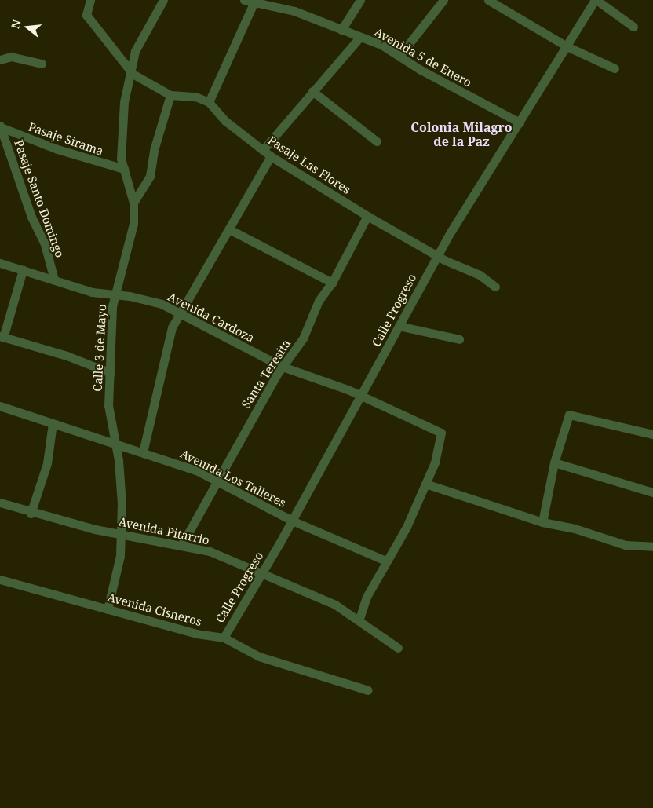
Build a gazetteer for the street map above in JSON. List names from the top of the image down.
{
  "streets": {
    "street": [
      "Avenida 5 de Enero",
      "Pasaje Sirama",
      "Pasaje Las Flores",
      "Pasaje Santo Domingo",
      "Calle Progreso",
      "Avenida Cardoza",
      "Calle 3 de Mayo",
      "Santa Teresita",
      "Avenida Los Talleres",
      "Avenida Pitarrio",
      "Avenida Cisneros"
    ]
  },
  "crossings": [
    ["Avenida 5 de Enero", "Calle Progreso"],
    ["Pasaje Sirama", "Pasaje Santo Domingo"],
    ["Pasaje Sirama", "Calle 3 de Mayo"],
    ["Pasaje Las Flores", "Calle Progreso"],
    ["Pasaje Las Flores", "Santa Teresita"],
    ["Pasaje Santo Domingo", "Avenida Cardoza"],
    ["Calle Progreso", "Avenida Cardoza"],
    ["Calle Progreso", "Avenida Los Talleres"],
    ["Calle Progreso", "Avenida Pitarrio"],
    ["Calle Progreso", "Avenida Cisneros"],
    ["Avenida Cardoza", "Calle 3 de Mayo"],
    ["Avenida Cardoza", "Santa Teresita"],
    ["Calle 3 de Mayo", "Avenida Los Talleres"],
    ["Calle 3 de Mayo", "Avenida Pitarrio"],
    ["Calle 3 de Mayo", "Avenida Cisneros"],
    ["Santa Teresita", "Avenida Los Talleres"],
    ["Santa Teresita", "Avenida Pitarrio"]
  ],
  "districts": ["Colonia Milagro de la Paz"],
  "north": "left"
}
